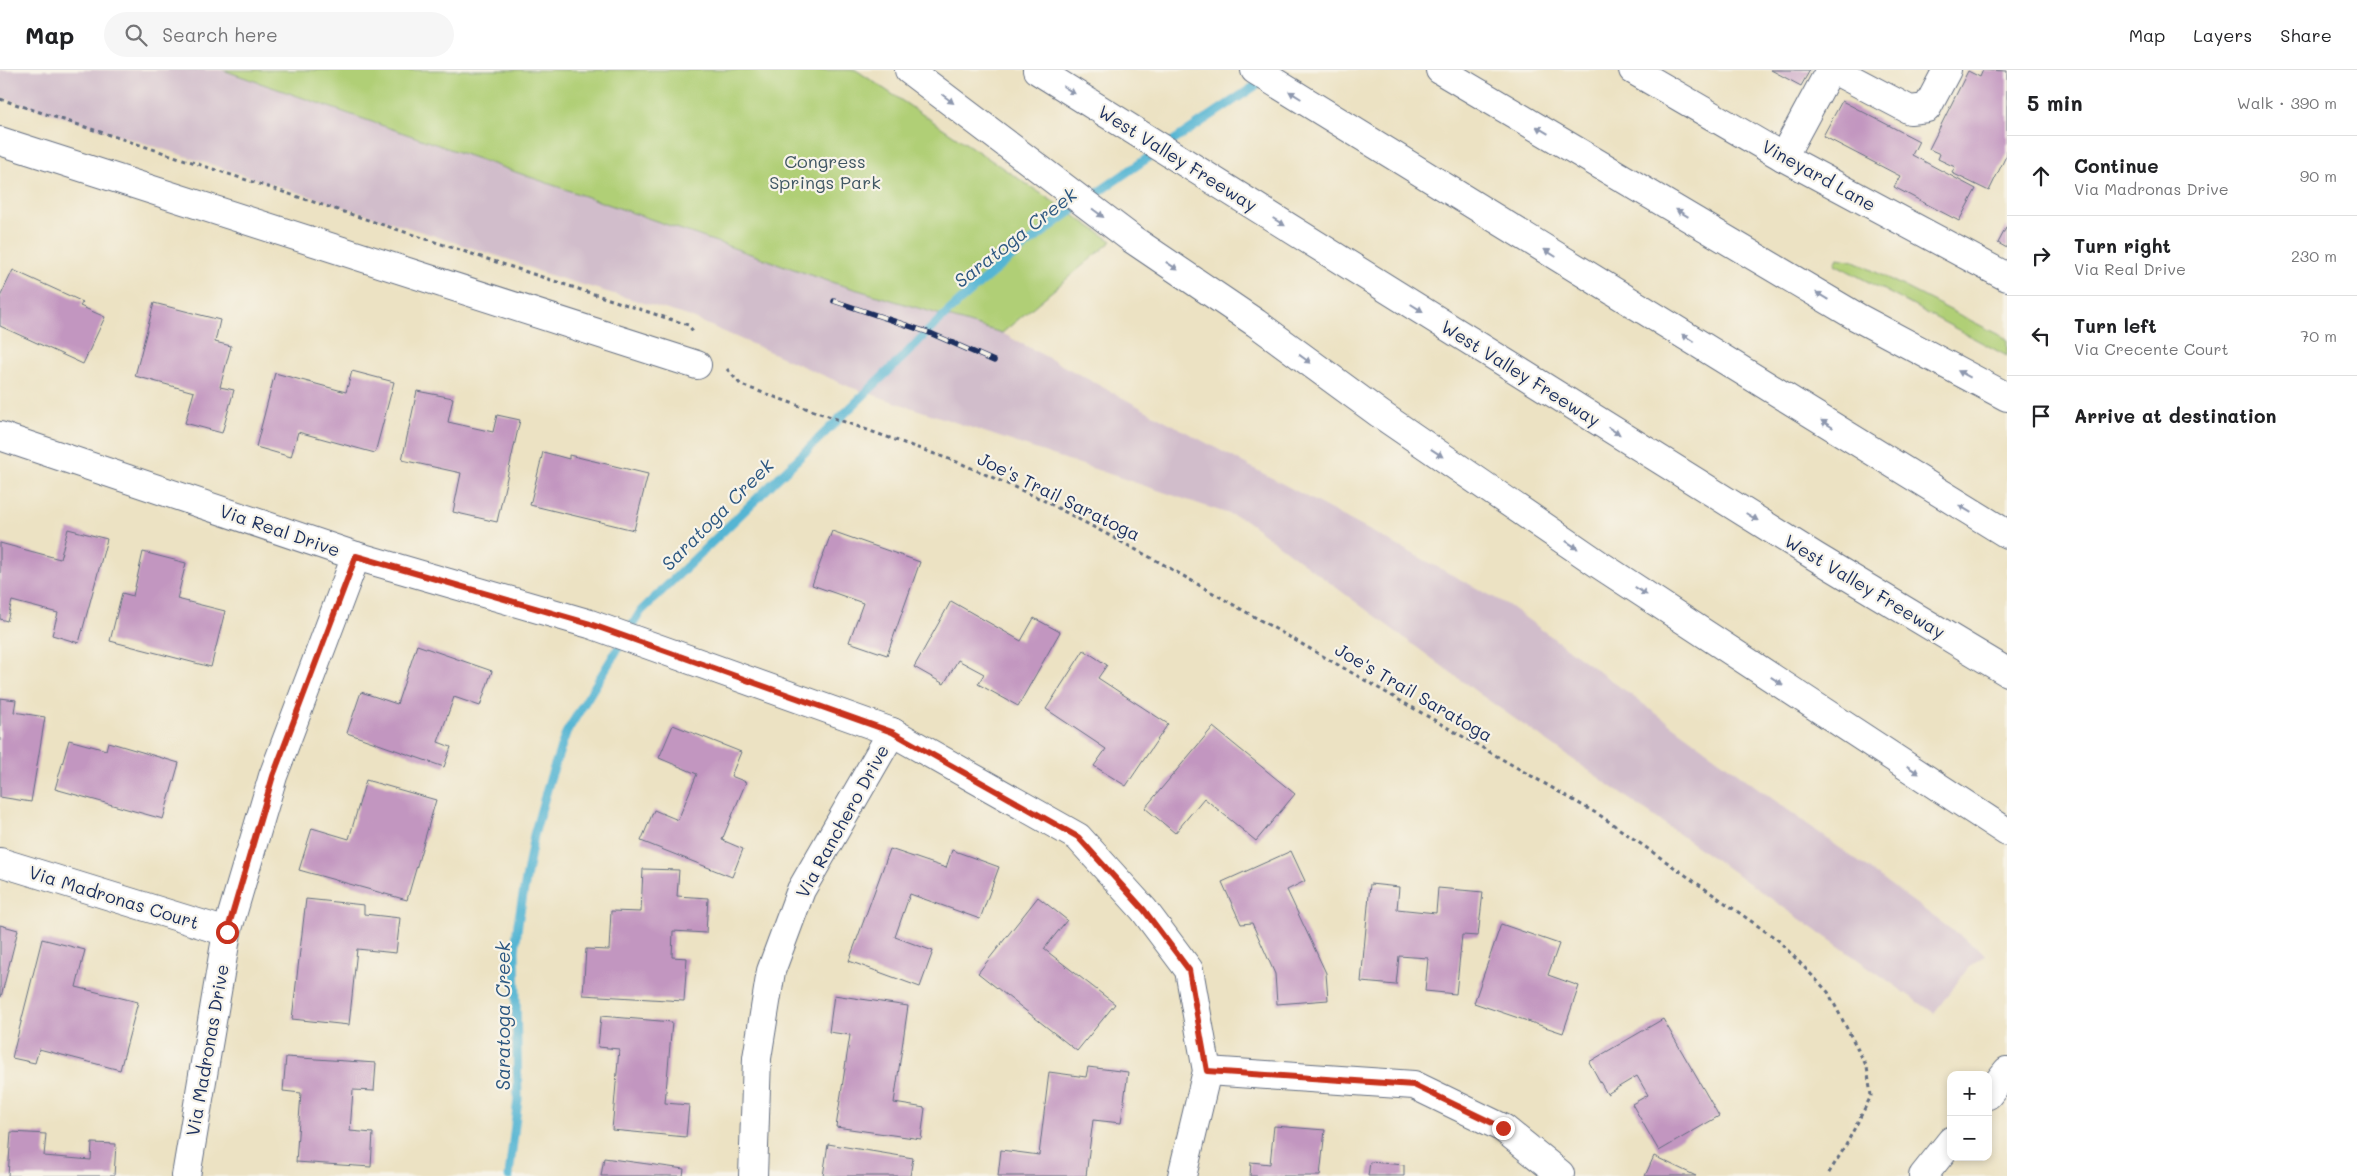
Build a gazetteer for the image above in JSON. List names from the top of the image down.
{
  "streets": {
    "main road": [
      "West Valley Freeway",
      "Vineyard Lane",
      "Via Real Drive",
      "Via Ranchero Drive",
      "Via Madronas Court",
      "Via Madronas Drive"
    ],
    "path": ["Joe's Trail Saratoga"]
  },
  "crossings": [
    ["Via Real Drive", "Via Ranchero Drive"],
    ["Via Real Drive", "Via Madronas Drive"],
    ["Via Madronas Court", "Via Madronas Drive"]
  ],
  "water": ["Saratoga Creek"],
  "parks": ["Congress Springs Park"],
  "page": {
    "header": "Map",
    "search": "Search here",
    "nav": ["Map", "Layers", "Share"],
    "heading": ["5 min", "Walk · 390 m"],
    "list": [
      ["Continue", "Via Madronas Drive", "90 m"],
      ["Turn right", "Via Real Drive", "230 m"],
      ["Turn left", "Via Crecente Court", "70 m"],
      "Arrive at destination"
    ],
    "map_buttons": ["+", "−"]
  }
}
